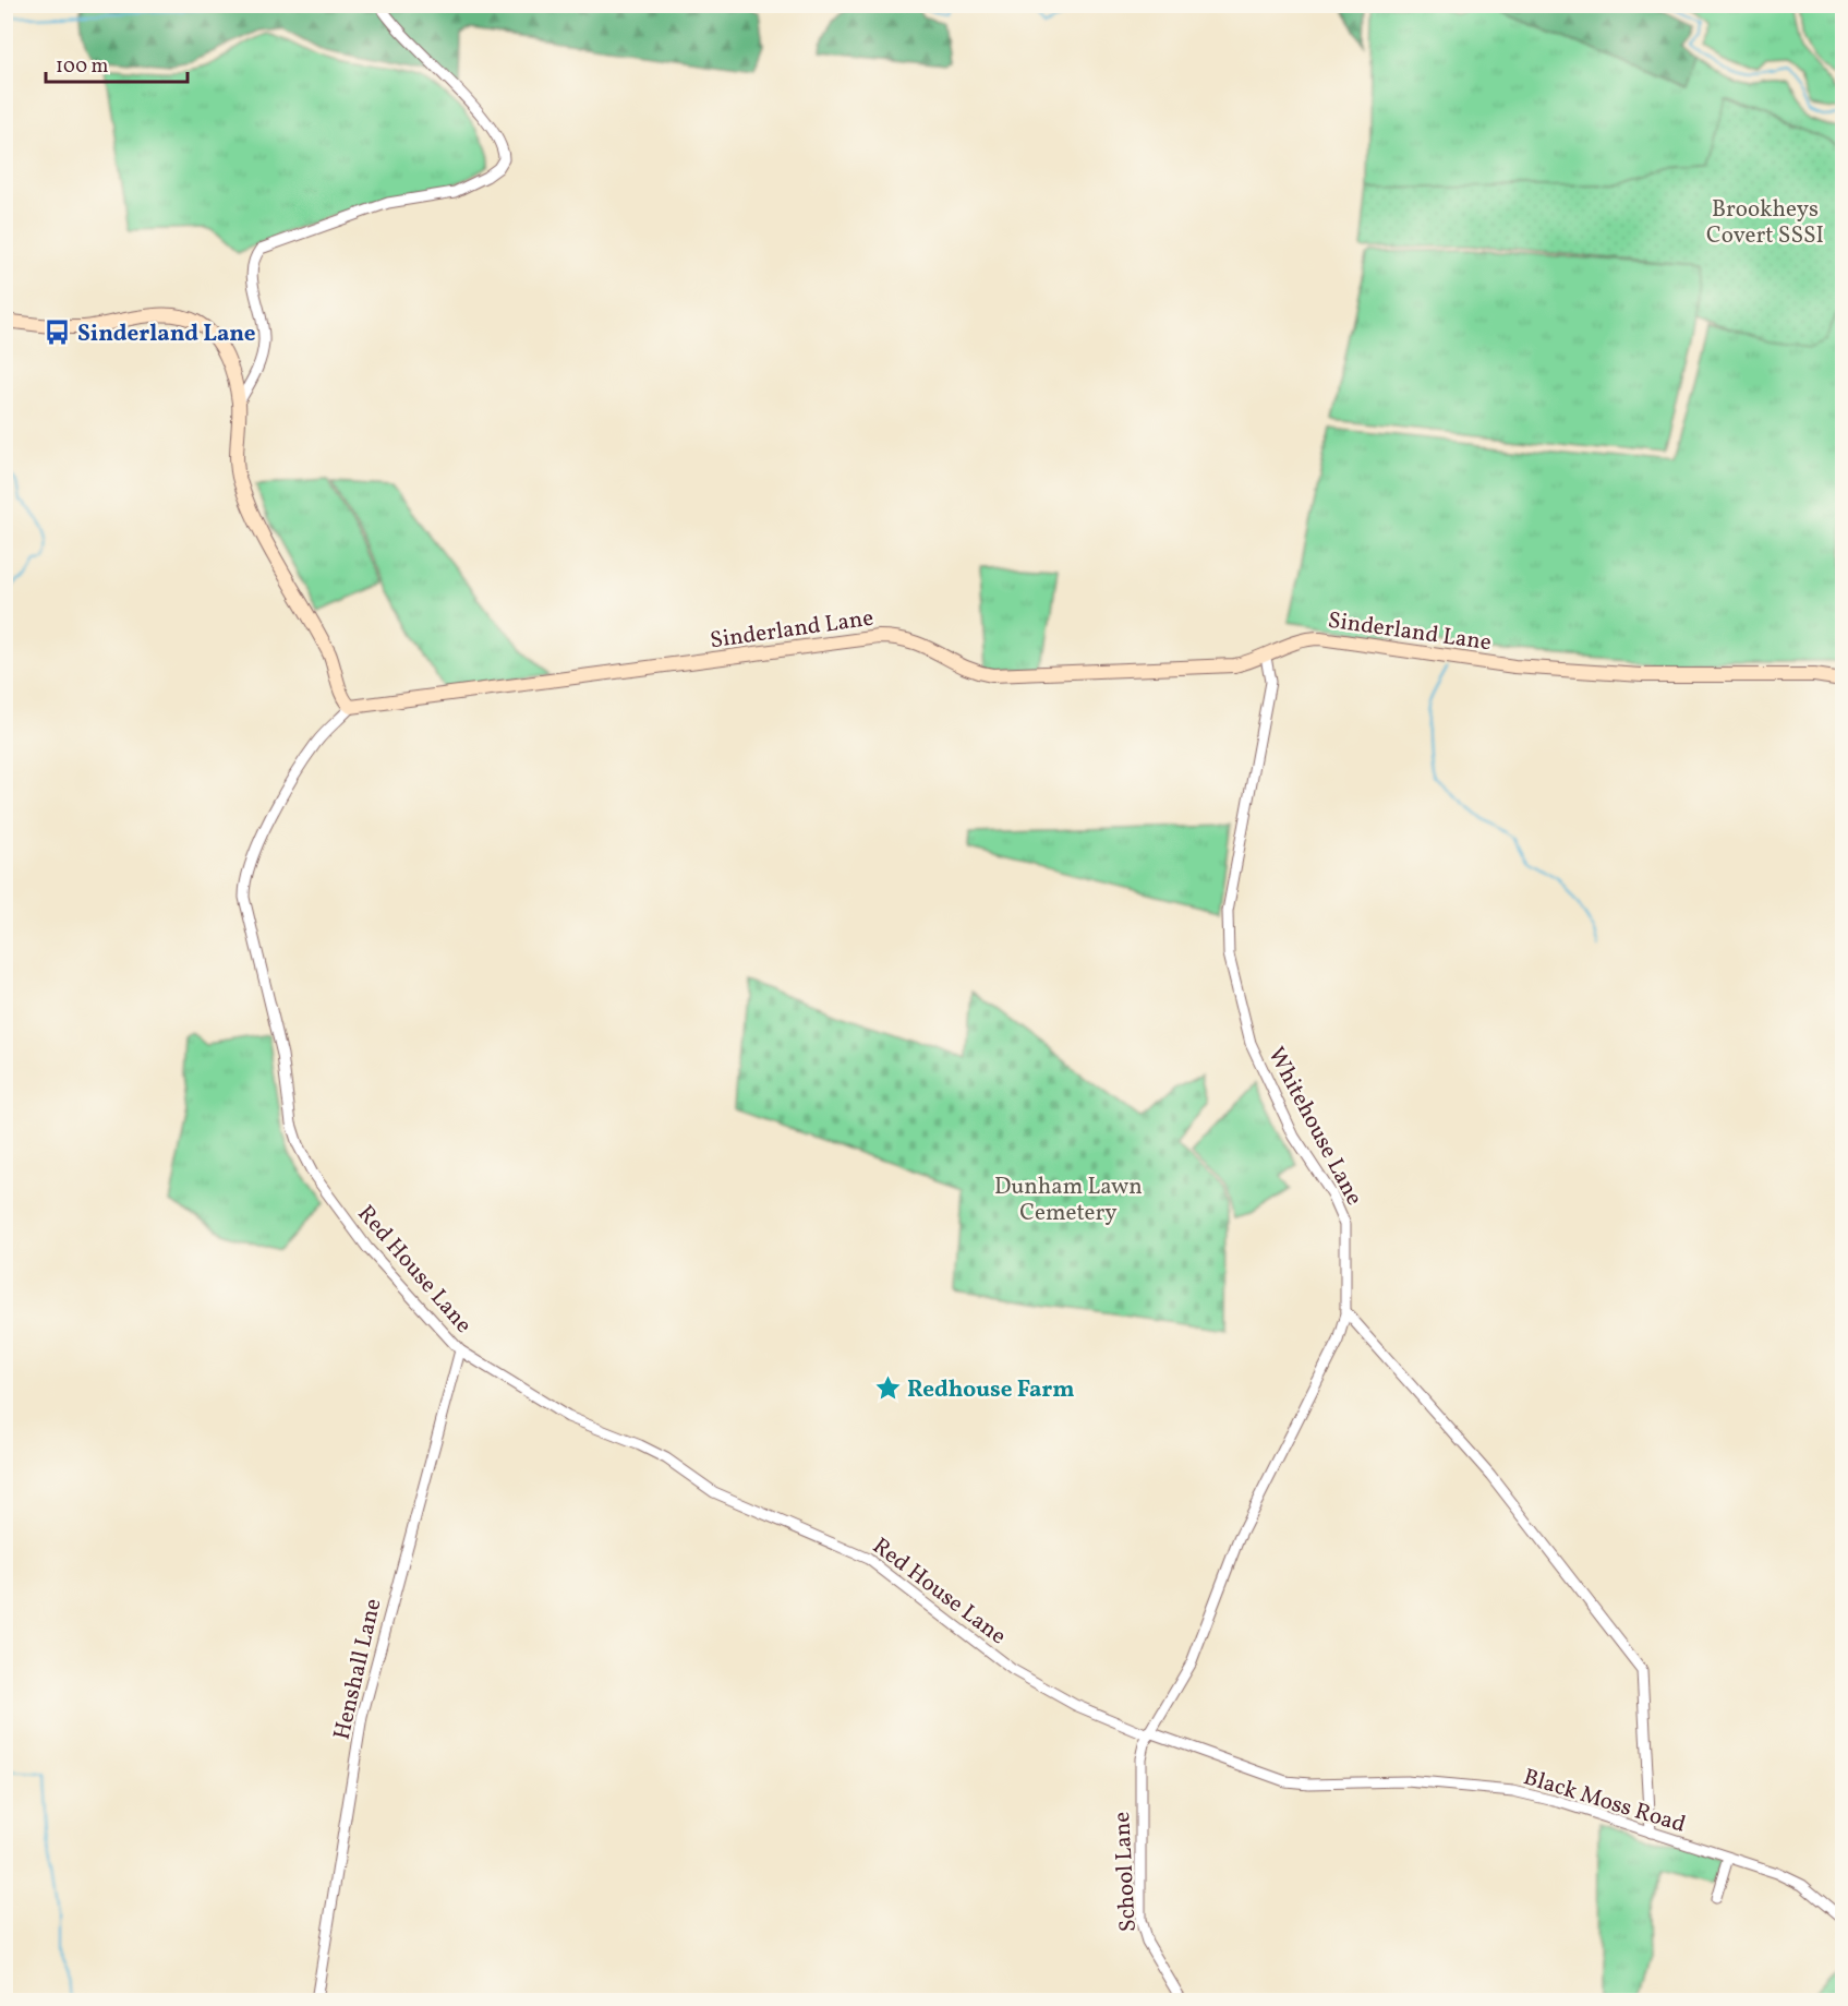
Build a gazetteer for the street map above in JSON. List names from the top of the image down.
{
  "streets": {
    "street": [
      "Sinderland Lane",
      "Whitehouse Lane",
      "Red House Lane",
      "Henshall Lane",
      "Black Moss Road",
      "School Lane"
    ]
  },
  "crossings": [
    ["Sinderland Lane", "Whitehouse Lane"],
    ["Sinderland Lane", "Red House Lane"],
    ["Whitehouse Lane", "Red House Lane"],
    ["Whitehouse Lane", "Black Moss Road"],
    ["Whitehouse Lane", "School Lane"],
    ["Red House Lane", "Henshall Lane"],
    ["Red House Lane", "Black Moss Road"],
    ["Red House Lane", "School Lane"],
    ["Black Moss Road", "School Lane"]
  ],
  "parks": ["Brookheys Covert SSSI", "Dunham Lawn Cemetery"],
  "places": {
    "bus stop": ["Sinderland Lane"],
    "place": ["Redhouse Farm"]
  },
  "scale_bar": "100 m"
}
